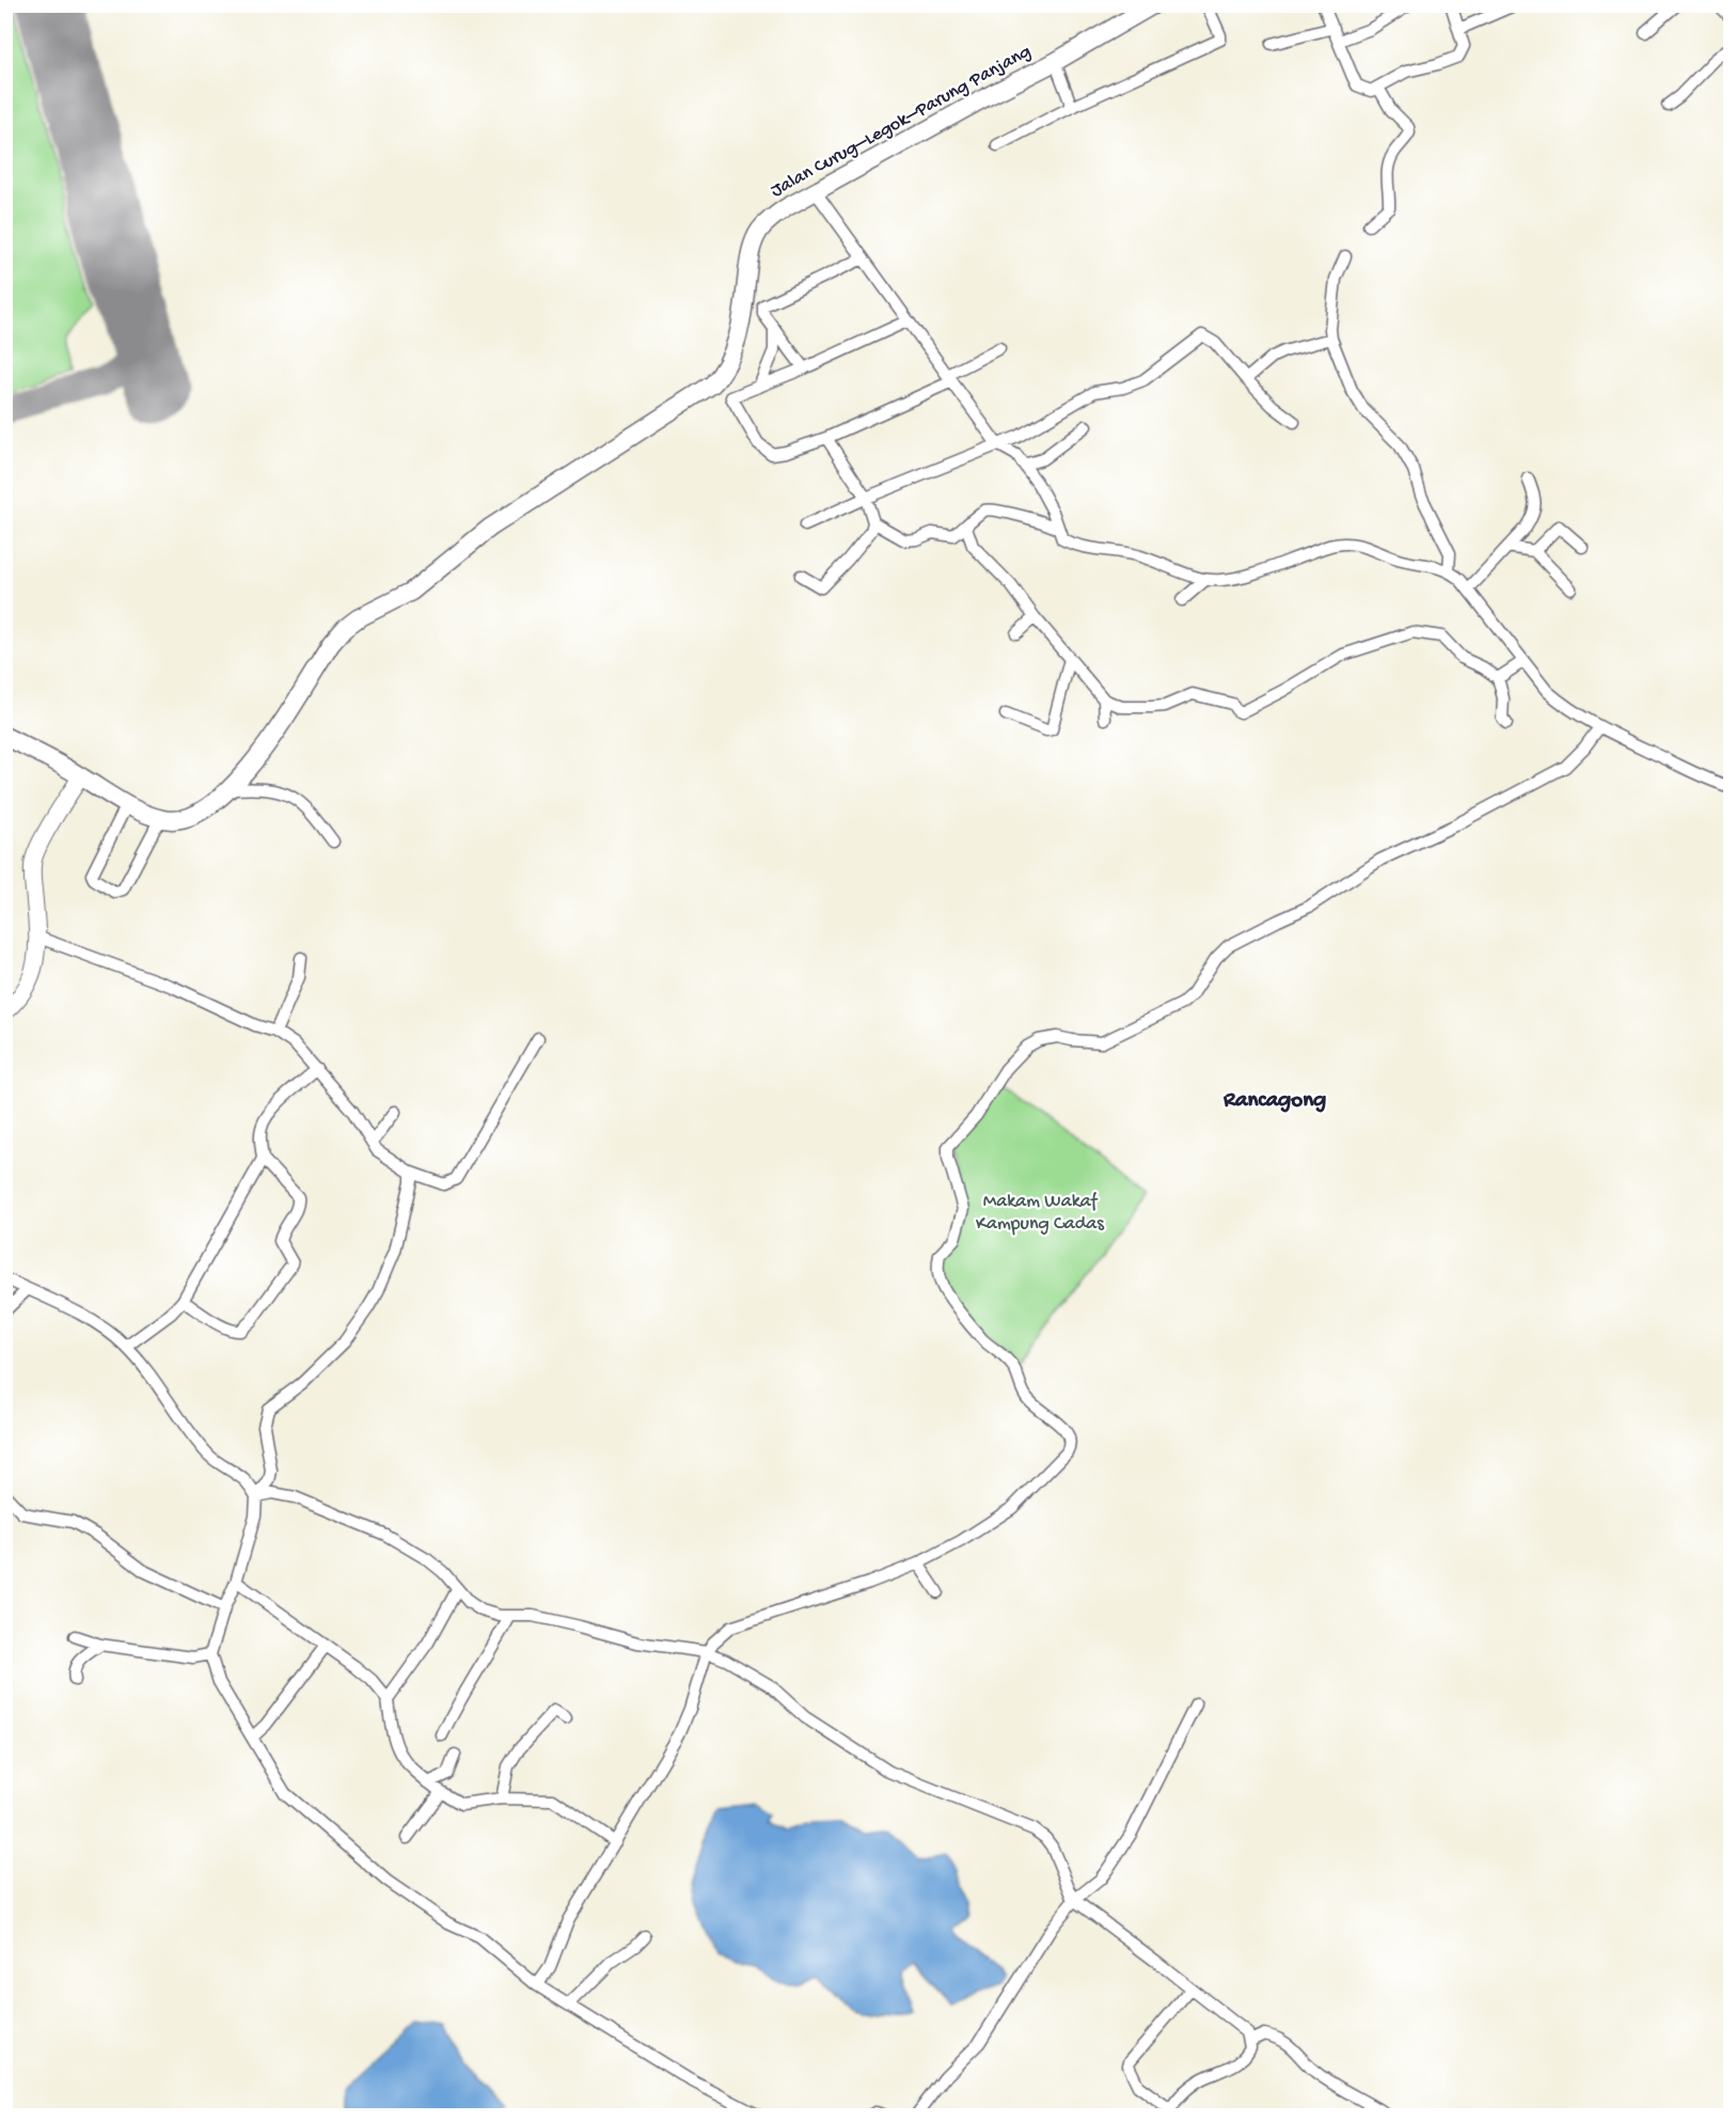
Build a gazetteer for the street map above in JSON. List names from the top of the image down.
{
  "streets": {
    "main road": ["Jalan Curug–Legok–Parung Panjang"]
  },
  "districts": ["Rancagong"],
  "parks": ["Makam Wakaf Kampung Cadas"]
}
